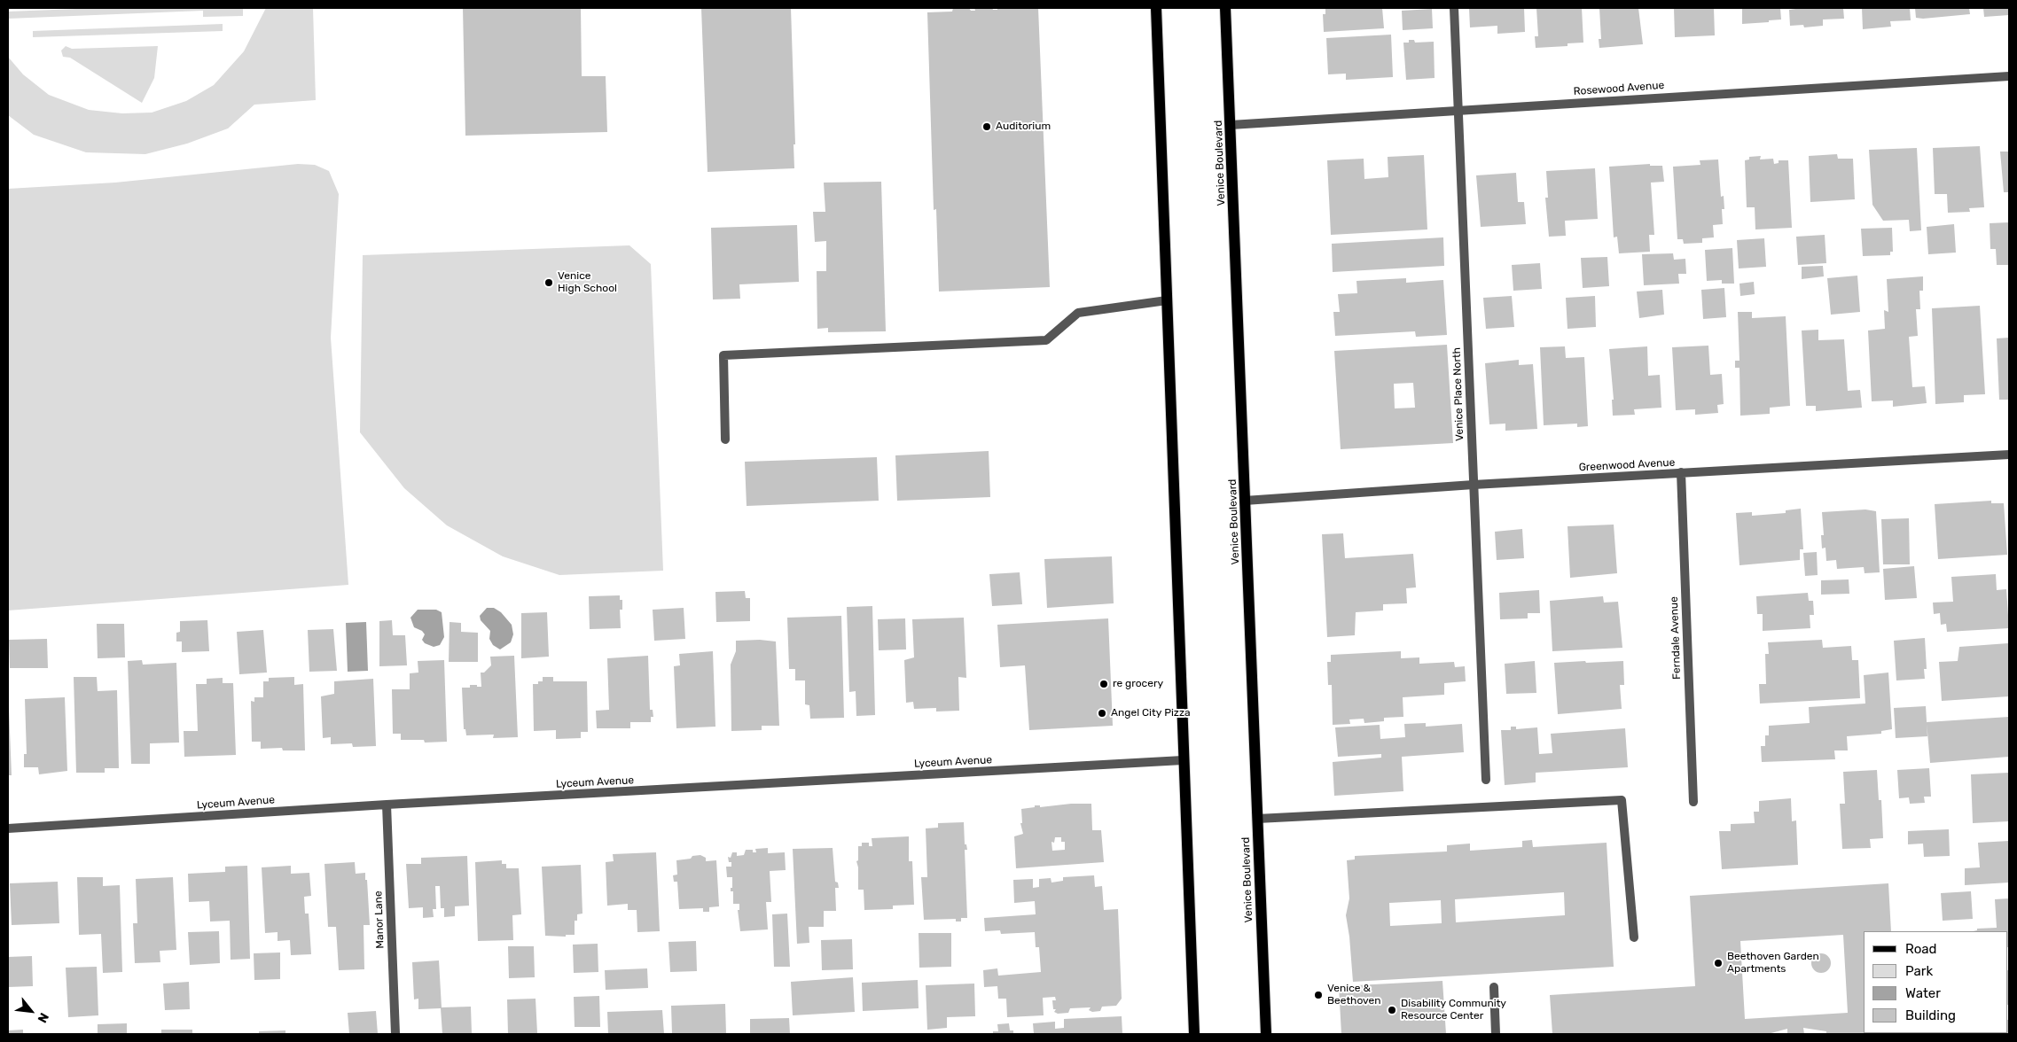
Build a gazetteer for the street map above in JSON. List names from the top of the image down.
{
  "streets": {
    "main road": ["Venice Boulevard"],
    "street": [
      "Rosewood Avenue",
      "Venice Place North",
      "Greenwood Avenue",
      "Ferndale Avenue",
      "Lyceum Avenue",
      "Manor Lane"
    ]
  },
  "crossings": [
    ["Rosewood Avenue", "Venice Boulevard"],
    ["Rosewood Avenue", "Venice Place North"],
    ["Venice Boulevard", "Greenwood Avenue"],
    ["Venice Place North", "Greenwood Avenue"],
    ["Greenwood Avenue", "Ferndale Avenue"],
    ["Lyceum Avenue", "Manor Lane"]
  ],
  "places": [
    "Auditorium",
    "Venice High School",
    "re grocery",
    "Angel City Pizza",
    "Beethoven Garden Apartments",
    "Venice & Beethoven",
    "Disability Community Resource Center"
  ],
  "legend": [
    "Road",
    "Park",
    "Water",
    "Building"
  ],
  "north": "bottom right"
}
